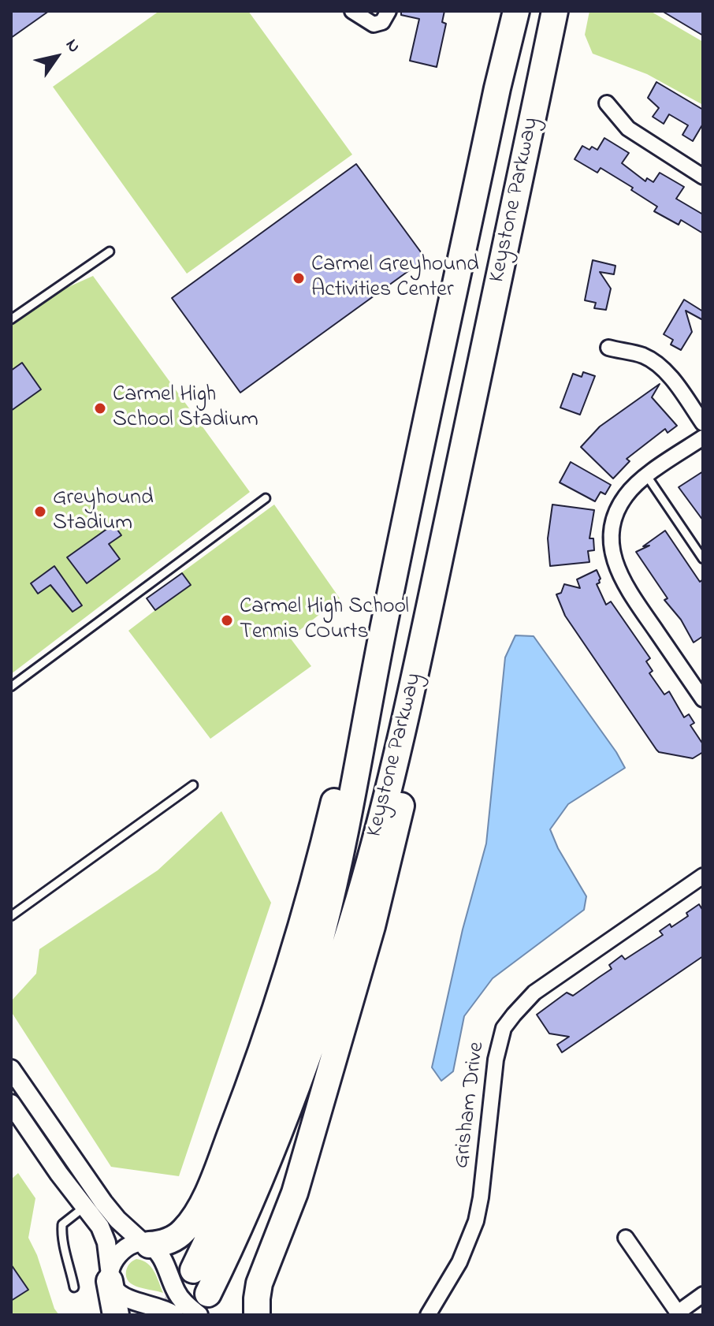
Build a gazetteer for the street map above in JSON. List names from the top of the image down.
{
  "streets": {
    "highway": ["Keystone Parkway"],
    "street": ["Grisham Drive"]
  },
  "places": [
    "Carmel Greyhound Activities Center",
    "Carmel High School Stadium",
    "Greyhound Stadium",
    "Carmel High School Tennis COurts"
  ],
  "north": "top right"
}
